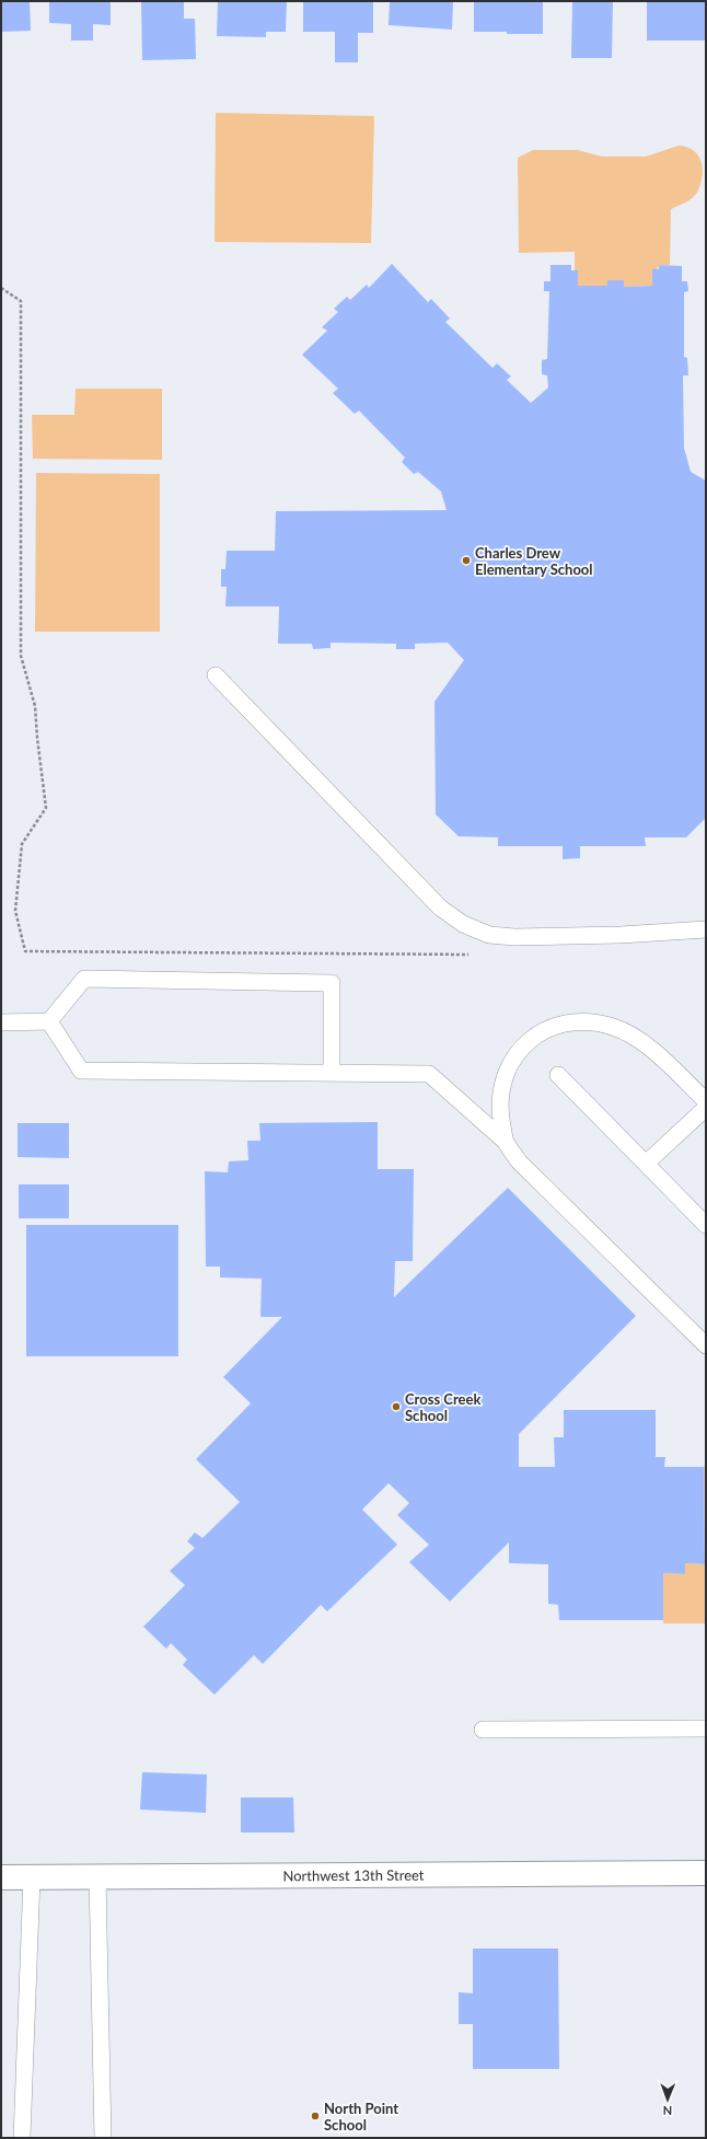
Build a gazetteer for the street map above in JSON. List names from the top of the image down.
{
  "streets": {
    "street": ["Northwest 13th Street"]
  },
  "places": ["Charles Drew Elementary School", "Cross Creek School", "North Point School"],
  "north": "bottom"
}
